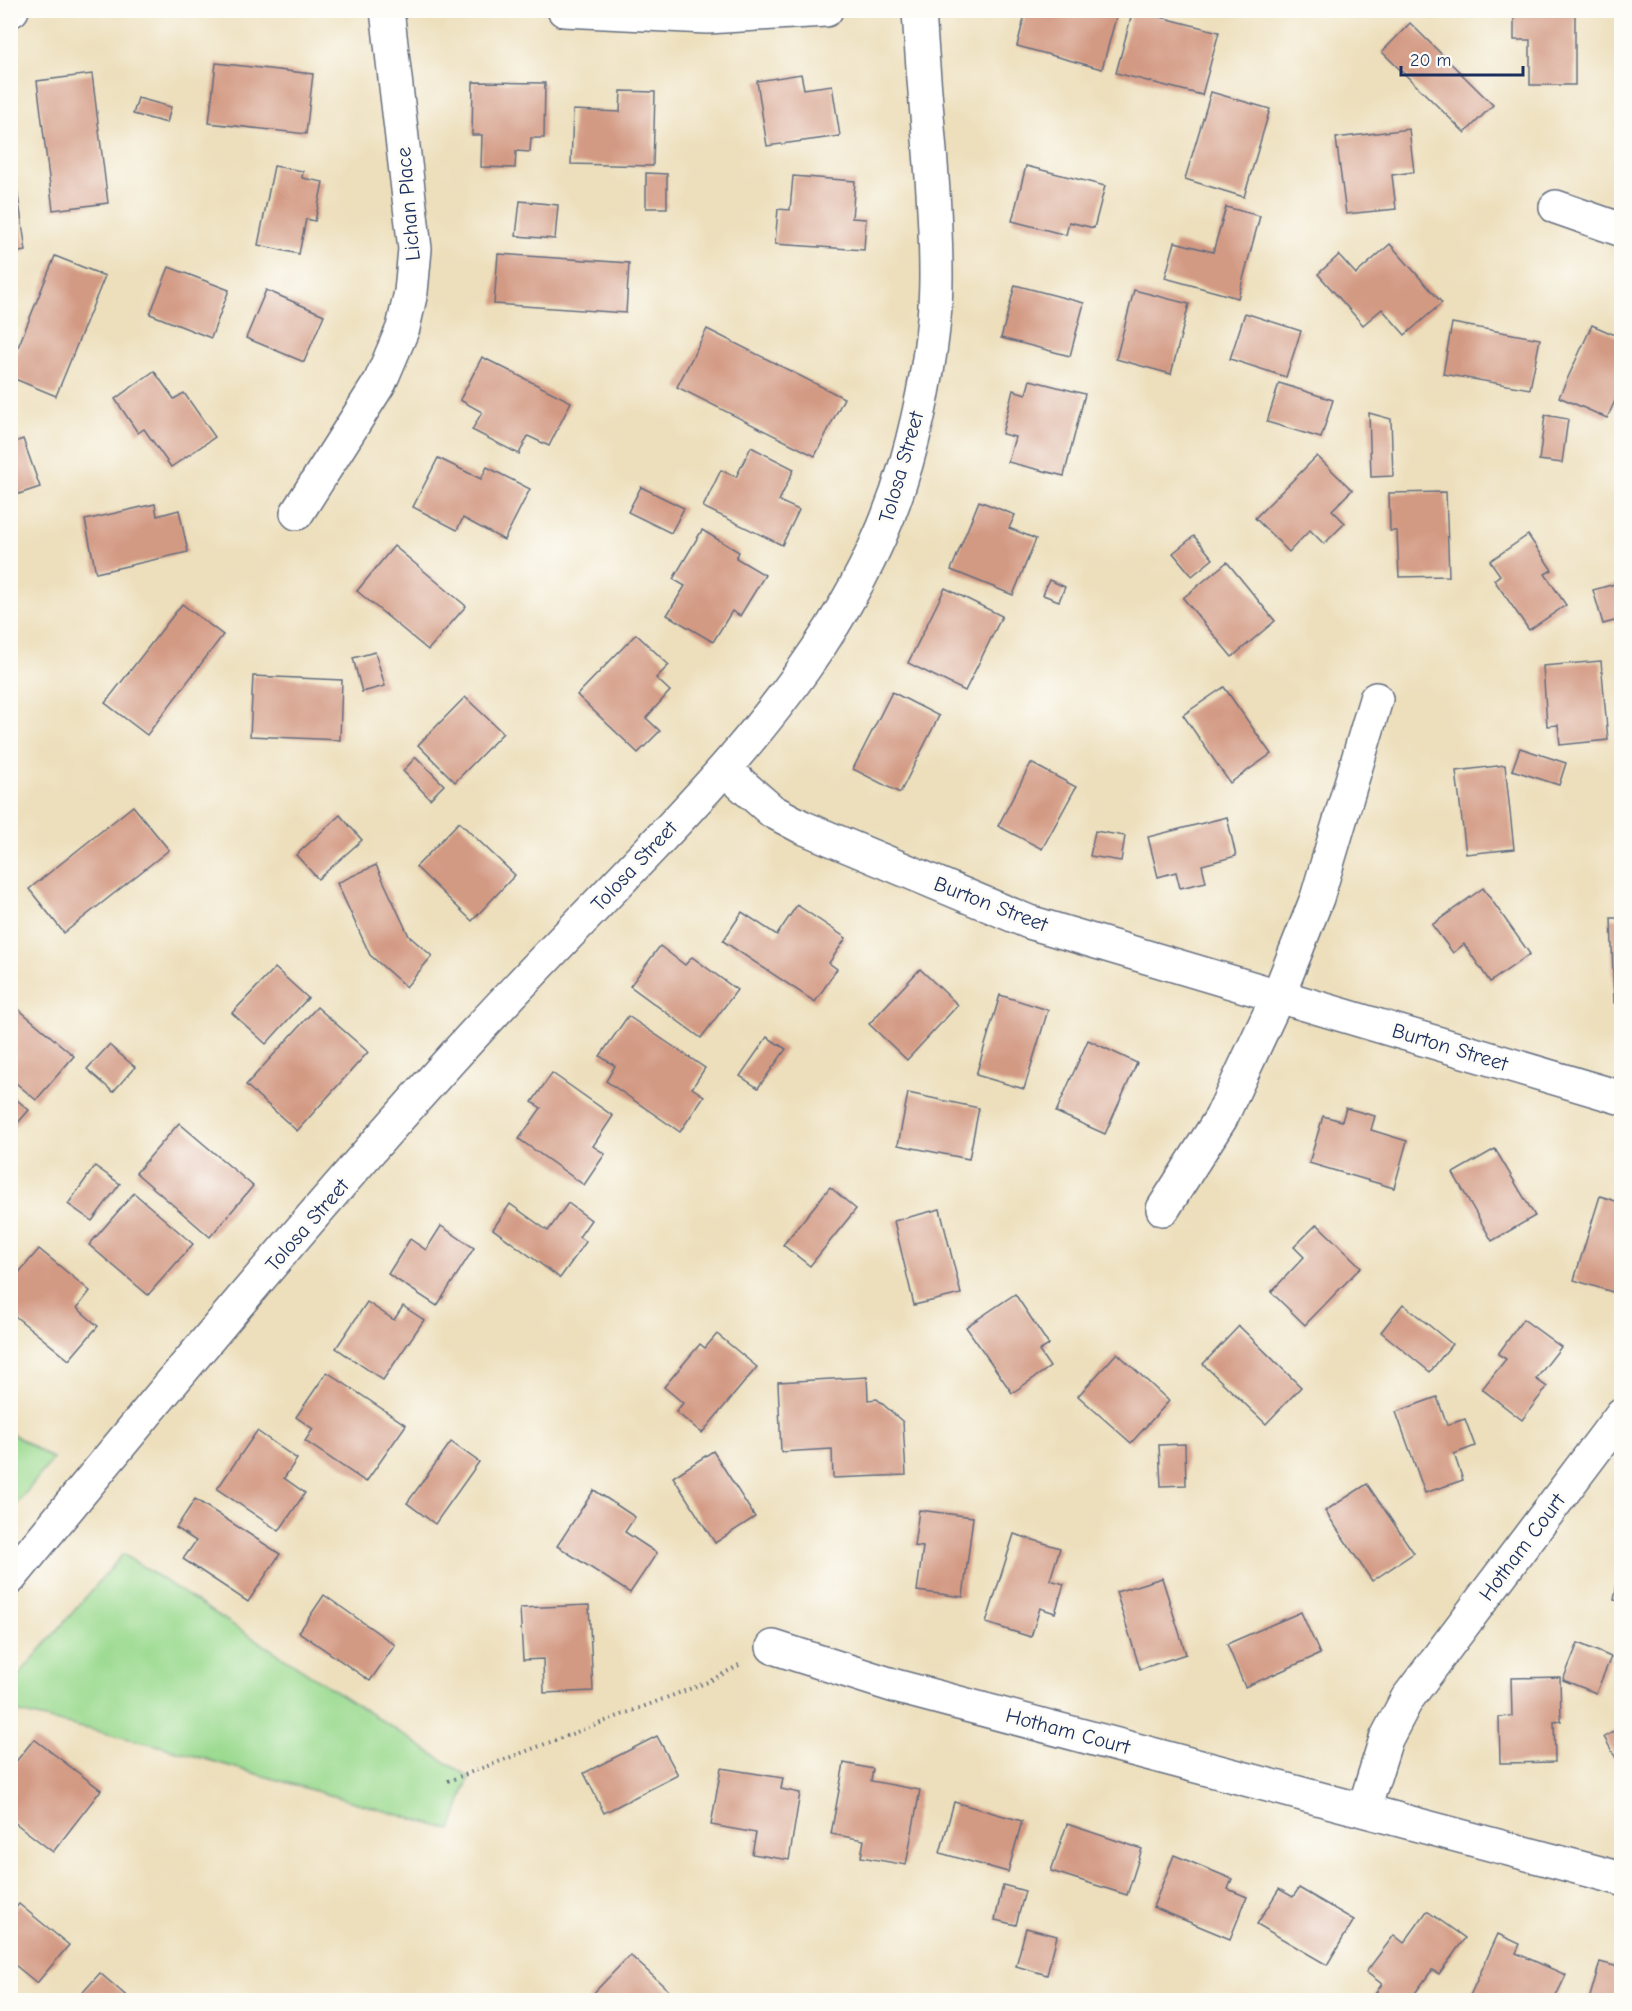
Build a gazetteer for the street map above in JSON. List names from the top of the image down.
{
  "streets": {
    "street": [
      "Lichan Place",
      "Tolosa Street",
      "Burton Street",
      "Hotham Court"
    ]
  },
  "crossings": [
    ["Tolosa Street", "Burton Street"]
  ],
  "scale_bar": "20 m"
}
